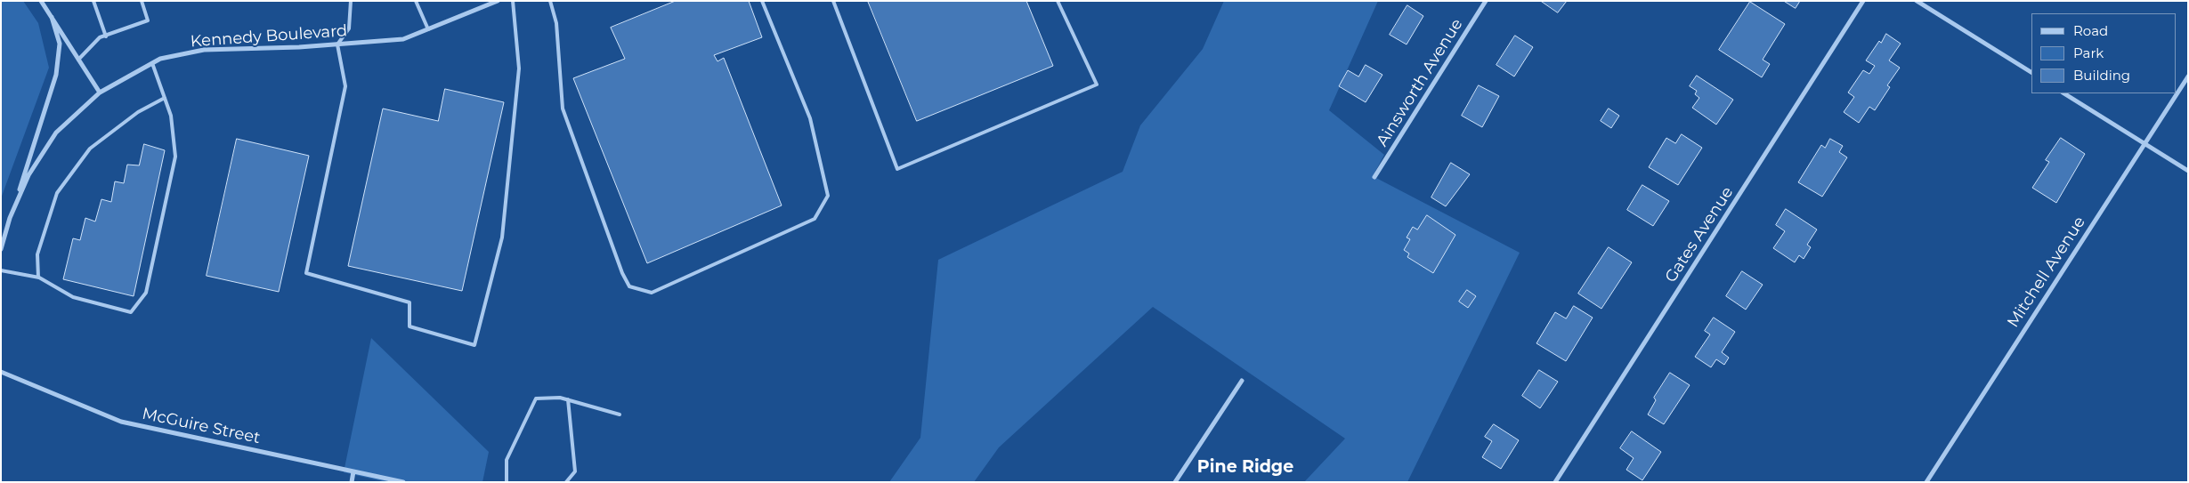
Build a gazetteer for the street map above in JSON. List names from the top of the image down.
{
  "streets": {
    "street": [
      "Kennedy Boulevard",
      "Ainsworth Avenue",
      "Gates Avenue",
      "Mitchell Avenue",
      "McGuire Street"
    ]
  },
  "districts": ["Pine Ridge"],
  "legend": ["Road", "Park", "Building"]
}
